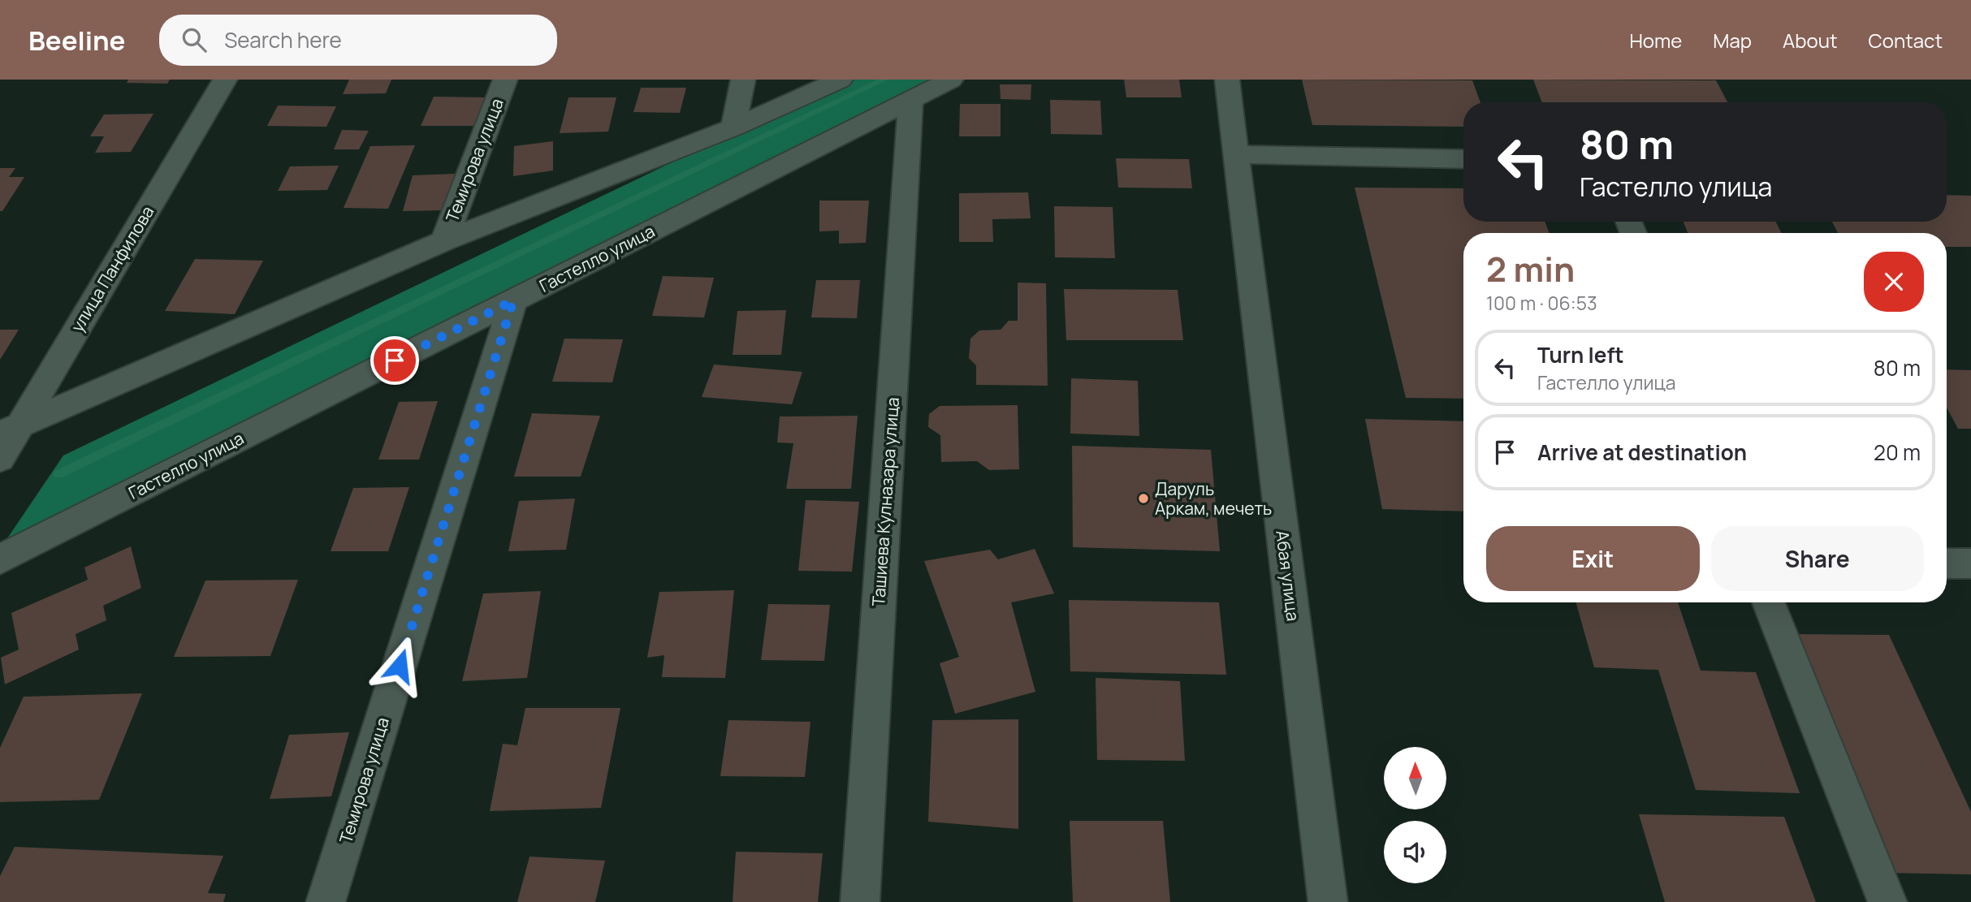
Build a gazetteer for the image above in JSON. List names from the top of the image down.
{
  "streets": {
    "street": [
      "Темирова улица",
      "Гастелло улица",
      "улица Панфилова",
      "Ташиева Кулназара улица",
      "Абая улица"
    ]
  },
  "crossings": [
    ["Темирова улица", "Гастелло улица"],
    ["Гастелло улица", "Ташиева Кулназара улица"]
  ],
  "places": ["Даруль Аркам, мечеть"],
  "north": "top",
  "page": {
    "header": "Beeline",
    "search": "Search here",
    "nav": [
      "Home",
      "Map",
      "About",
      "Contact"
    ],
    "turn": ["80 m", "Гастелло улица"],
    "heading": ["2 min", "100 m · 06:53"],
    "list": [
      {
        "name": "Turn left",
        "note": "Гастелло улица",
        "value": "80 m"
      },
      {
        "name": "Arrive at destination",
        "value": "20 m"
      }
    ],
    "buttons": ["Exit", "Share"]
  }
}
